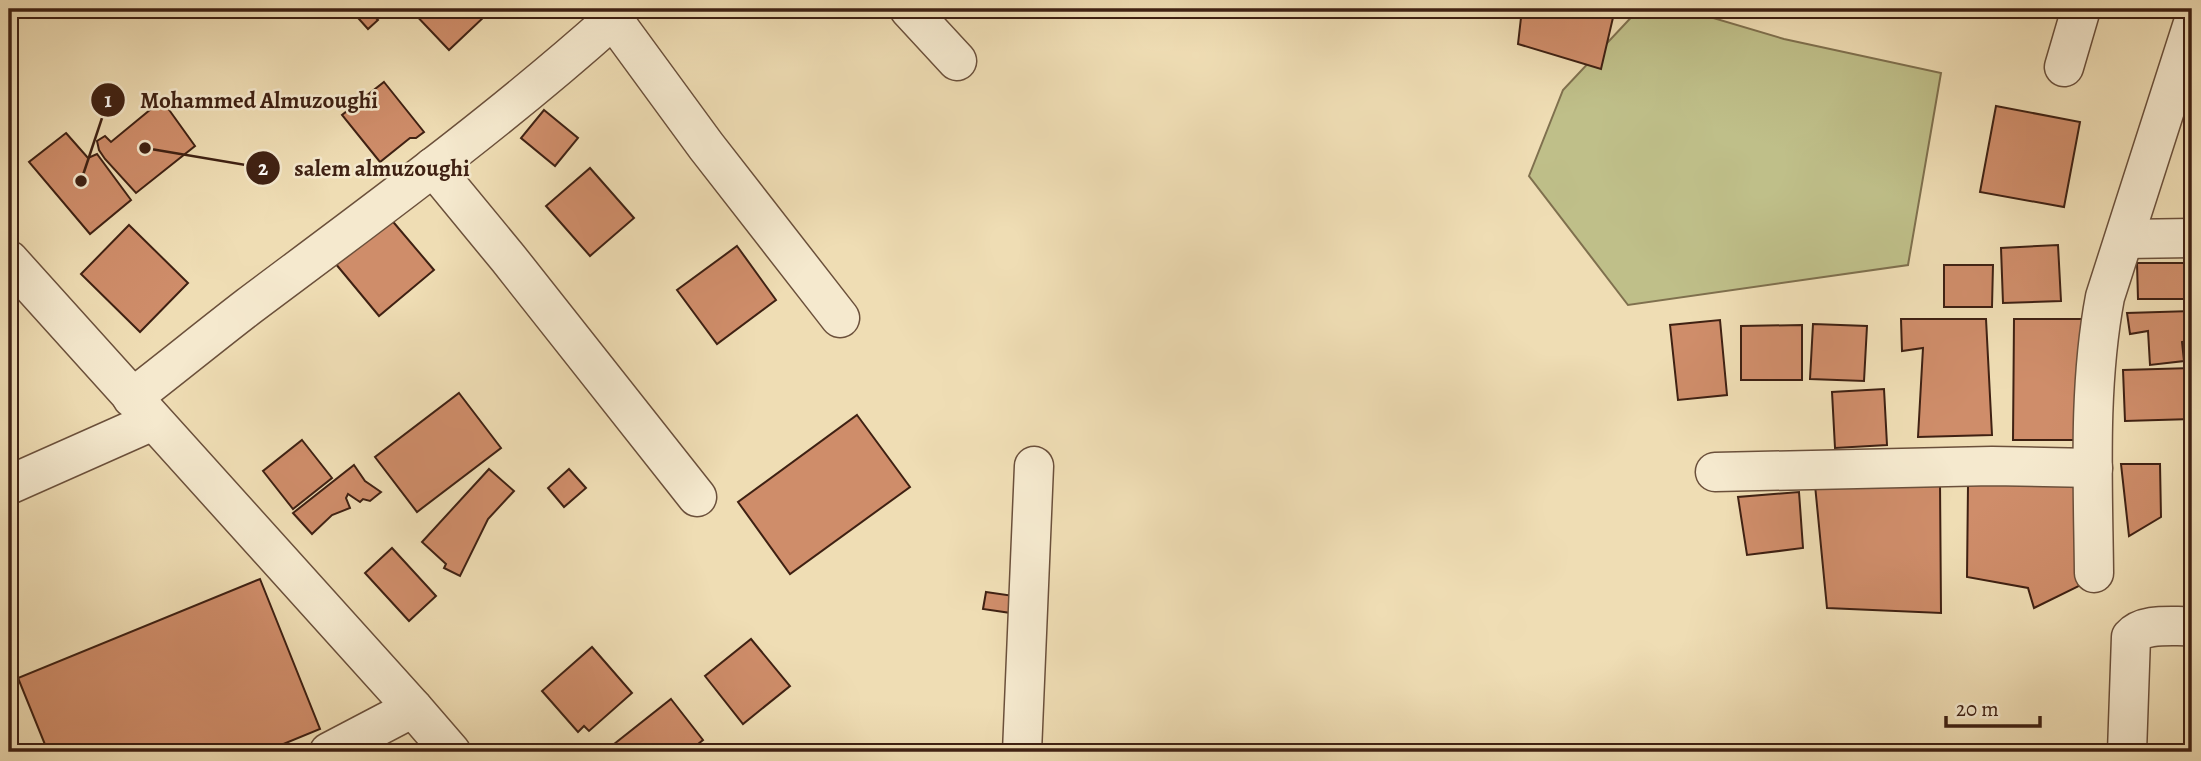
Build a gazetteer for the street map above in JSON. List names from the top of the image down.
{
  "places": ["salem almuzoughi", "Mohammed Almuzoughi"],
  "scale_bar": "20 m"
}
